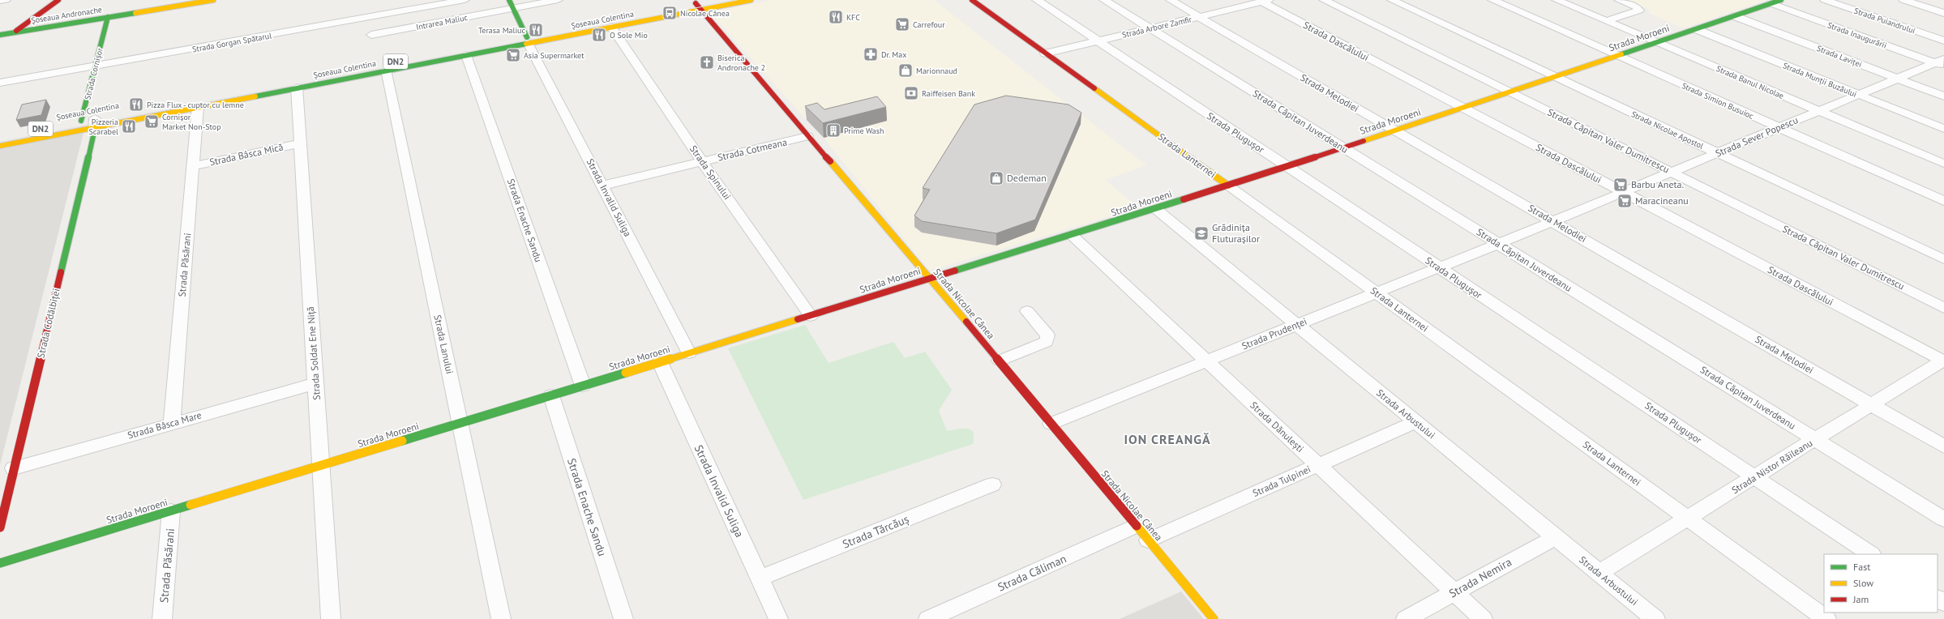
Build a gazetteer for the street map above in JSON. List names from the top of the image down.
{
  "streets": {
    "street": [
      "Șoseaua Andronache",
      "Șoseaua Colentina",
      "Strada Puiandrului",
      "Intrarea Maliuc",
      "Strada Arbore Zamfir",
      "Strada Inaugurării",
      "Strada Moroeni",
      "Strada Dascălului",
      "Strada Gorgan Spătarul",
      "Strada Laviței",
      "DN2",
      "Strada Cornișor",
      "Strada Munții Buzăului",
      "Strada Banul Nicolae",
      "Strada Melodiei",
      "Strada Simion Busuioc",
      "Strada Căpitan Juverdeanu",
      "Strada Nicolae Apostol",
      "Strada Plugușor",
      "Strada Sever Popescu",
      "Strada Căpitan Valer Dumitrescu",
      "Strada Cotmeana",
      "Strada Bâsca Mică",
      "Strada Lanternei",
      "Strada Spinului",
      "Strada Invalid Suliga",
      "Strada Enache Sandu",
      "Strada Păsărani",
      "Strada Nicolae Cânea",
      "Strada Codălbiței",
      "Strada Prudenței",
      "Strada Lanului",
      "Strada Soldat Ene Niță",
      "Strada Arbustului",
      "Strada Bâsca Mare",
      "Strada Dănulești",
      "Strada Nistor Răileanu",
      "Strada Tulpinei",
      "Strada Tărcăuș",
      "Strada Căliman",
      "Strada Nemira"
    ]
  },
  "crossings": [
    ["Șoseaua Andronache", "Strada Cornișor"],
    ["Șoseaua Colentina", "Strada Cornișor"],
    ["Șoseaua Colentina", "Strada Spinului"],
    ["Șoseaua Colentina", "Strada Invalid Suliga"],
    ["Șoseaua Colentina", "Strada Enache Sandu"],
    ["Șoseaua Colentina", "Strada Păsărani"],
    ["Șoseaua Colentina", "Strada Nicolae Cânea"],
    ["Șoseaua Colentina", "Strada Codălbiței"],
    ["Șoseaua Colentina", "Strada Lanului"],
    ["Șoseaua Colentina", "Strada Soldat Ene Niță"],
    ["Strada Arbore Zamfir", "Strada Dascălului"],
    ["Strada Arbore Zamfir", "Strada Melodiei"],
    ["Strada Arbore Zamfir", "Strada Căpitan Juverdeanu"],
    ["Strada Arbore Zamfir", "Strada Plugușor"],
    ["Strada Arbore Zamfir", "Strada Lanternei"],
    ["Strada Inaugurării", "Strada Moroeni"],
    ["Strada Inaugurării", "Strada Sever Popescu"],
    ["Strada Moroeni", "Strada Dascălului"],
    ["Strada Moroeni", "Strada Laviței"],
    ["Strada Moroeni", "Strada Munții Buzăului"],
    ["Strada Moroeni", "Strada Banul Nicolae"],
    ["Strada Moroeni", "Strada Melodiei"],
    ["Strada Moroeni", "Strada Simion Busuioc"],
    ["Strada Moroeni", "Strada Căpitan Juverdeanu"],
    ["Strada Moroeni", "Strada Nicolae Apostol"],
    ["Strada Moroeni", "Strada Plugușor"],
    ["Strada Moroeni", "Strada Căpitan Valer Dumitrescu"],
    ["Strada Moroeni", "Strada Lanternei"],
    ["Strada Moroeni", "Strada Spinului"],
    ["Strada Moroeni", "Strada Invalid Suliga"],
    ["Strada Moroeni", "Strada Enache Sandu"],
    ["Strada Moroeni", "Strada Păsărani"],
    ["Strada Moroeni", "Strada Nicolae Cânea"],
    ["Strada Moroeni", "Strada Lanului"],
    ["Strada Moroeni", "Strada Soldat Ene Niță"],
    ["Strada Moroeni", "Strada Arbustului"],
    ["Strada Moroeni", "Strada Dănulești"],
    ["Strada Dascălului", "Strada Sever Popescu"],
    ["Strada Dascălului", "Strada Nistor Răileanu"],
    ["Strada Gorgan Spătarul", "Strada Cornișor"],
    ["Strada Laviței", "Strada Sever Popescu"],
    ["Strada Munții Buzăului", "Strada Sever Popescu"],
    ["Strada Banul Nicolae", "Strada Sever Popescu"],
    ["Strada Melodiei", "Strada Sever Popescu"],
    ["Strada Melodiei", "Strada Nistor Răileanu"],
    ["Strada Simion Busuioc", "Strada Sever Popescu"],
    ["Strada Căpitan Juverdeanu", "Strada Sever Popescu"],
    ["Strada Căpitan Juverdeanu", "Strada Prudenței"],
    ["Strada Căpitan Juverdeanu", "Strada Nistor Răileanu"],
    ["Strada Nicolae Apostol", "Strada Sever Popescu"],
    ["Strada Plugușor", "Strada Prudenței"],
    ["Strada Plugușor", "Strada Nistor Răileanu"],
    ["Strada Sever Popescu", "Strada Căpitan Valer Dumitrescu"],
    ["Strada Sever Popescu", "Strada Prudenței"],
    ["Strada Cotmeana", "Strada Spinului"],
    ["Strada Cotmeana", "Strada Invalid Suliga"],
    ["Strada Cotmeana", "Strada Nicolae Cânea"],
    ["Strada Bâsca Mică", "Strada Păsărani"],
    ["Strada Bâsca Mică", "Strada Soldat Ene Niță"],
    ["Strada Lanternei", "Strada Prudenței"],
    ["Strada Lanternei", "Strada Nistor Răileanu"],
    ["Strada Invalid Suliga", "Strada Tărcăuș"],
    ["Strada Păsărani", "Strada Bâsca Mare"],
    ["Strada Nicolae Cânea", "Strada Prudenței"],
    ["Strada Nicolae Cânea", "Strada Tulpinei"],
    ["Strada Nicolae Cânea", "Strada Căliman"],
    ["Strada Codălbiței", "Strada Bâsca Mare"],
    ["Strada Prudenței", "Strada Arbustului"],
    ["Strada Prudenței", "Strada Dănulești"],
    ["Strada Soldat Ene Niță", "Strada Bâsca Mare"],
    ["Strada Arbustului", "Strada Nistor Răileanu"],
    ["Strada Arbustului", "Strada Tulpinei"],
    ["Strada Arbustului", "Strada Nemira"],
    ["Strada Dănulești", "Strada Tulpinei"],
    ["Strada Dănulești", "Strada Nemira"]
  ],
  "districts": ["ION CREANGĂ"],
  "places": {
    "bus stop": ["Nicolae Cânea"],
    "restaurant": [
      "KFC",
      "Terasa Maliuc",
      "O Sole Mio",
      "Pizza Flux - cuptor cu lemne",
      "Pizzeria Scarabel"
    ],
    "supermarket": [
      "Carrefour",
      "Asia Supermarket",
      "Cornișor Market Non-Stop",
      "Barbu Aneta.",
      "Maracineanu"
    ],
    "pharmacy": ["Dr. Max"],
    "church": ["Biserica Andronache 2"],
    "shop": ["Marionnaud", "Dedeman"],
    "bank": ["Raiffeisen Bank"],
    "building": ["Prime Wash"],
    "school or university": ["Grădinița Fluturașilor"]
  },
  "legend": ["Fast", "Slow", "Jam"]
}
